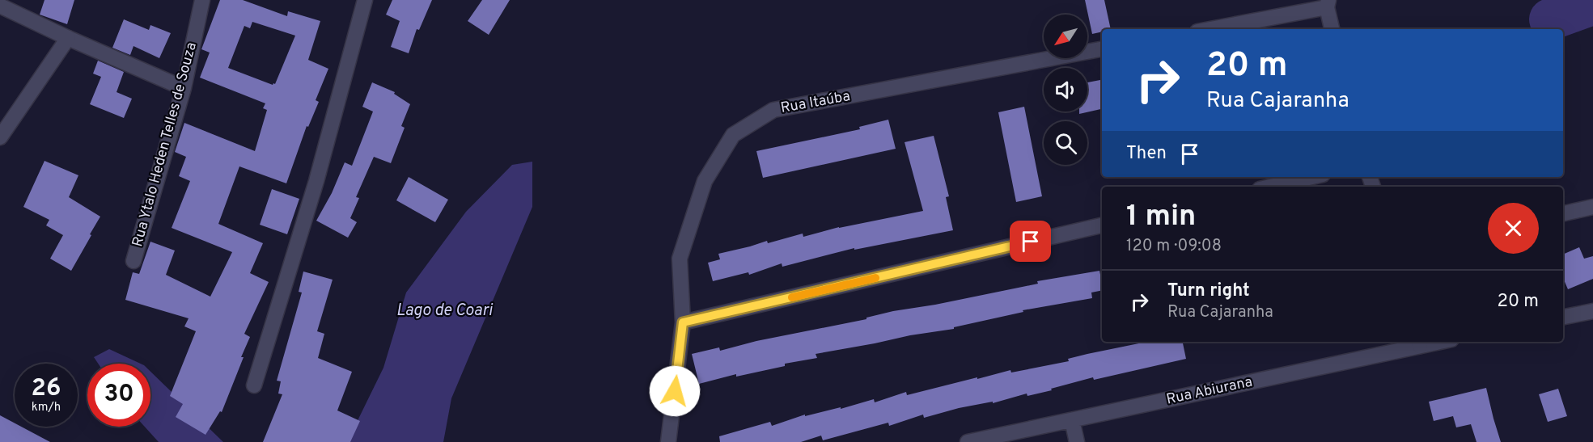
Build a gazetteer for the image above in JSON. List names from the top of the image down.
{
  "streets": {
    "street": ["Rua Itaúba", "Rua Ytalo Heden Telles de Souza", "Rua Abiurana"]
  },
  "water": ["Lago de Coari"],
  "north": "bottom left",
  "page": {
    "turn": ["20 m", "Rua Cajaranha"],
    "then": "Then",
    "heading": ["1 min", "120 m · 09:08"],
    "list": [
      {
        "name": "Turn right",
        "note": "Rua Cajaranha",
        "value": "20 m"
      }
    ],
    "speed": "26 km/h",
    "limit": "30"
  }
}
